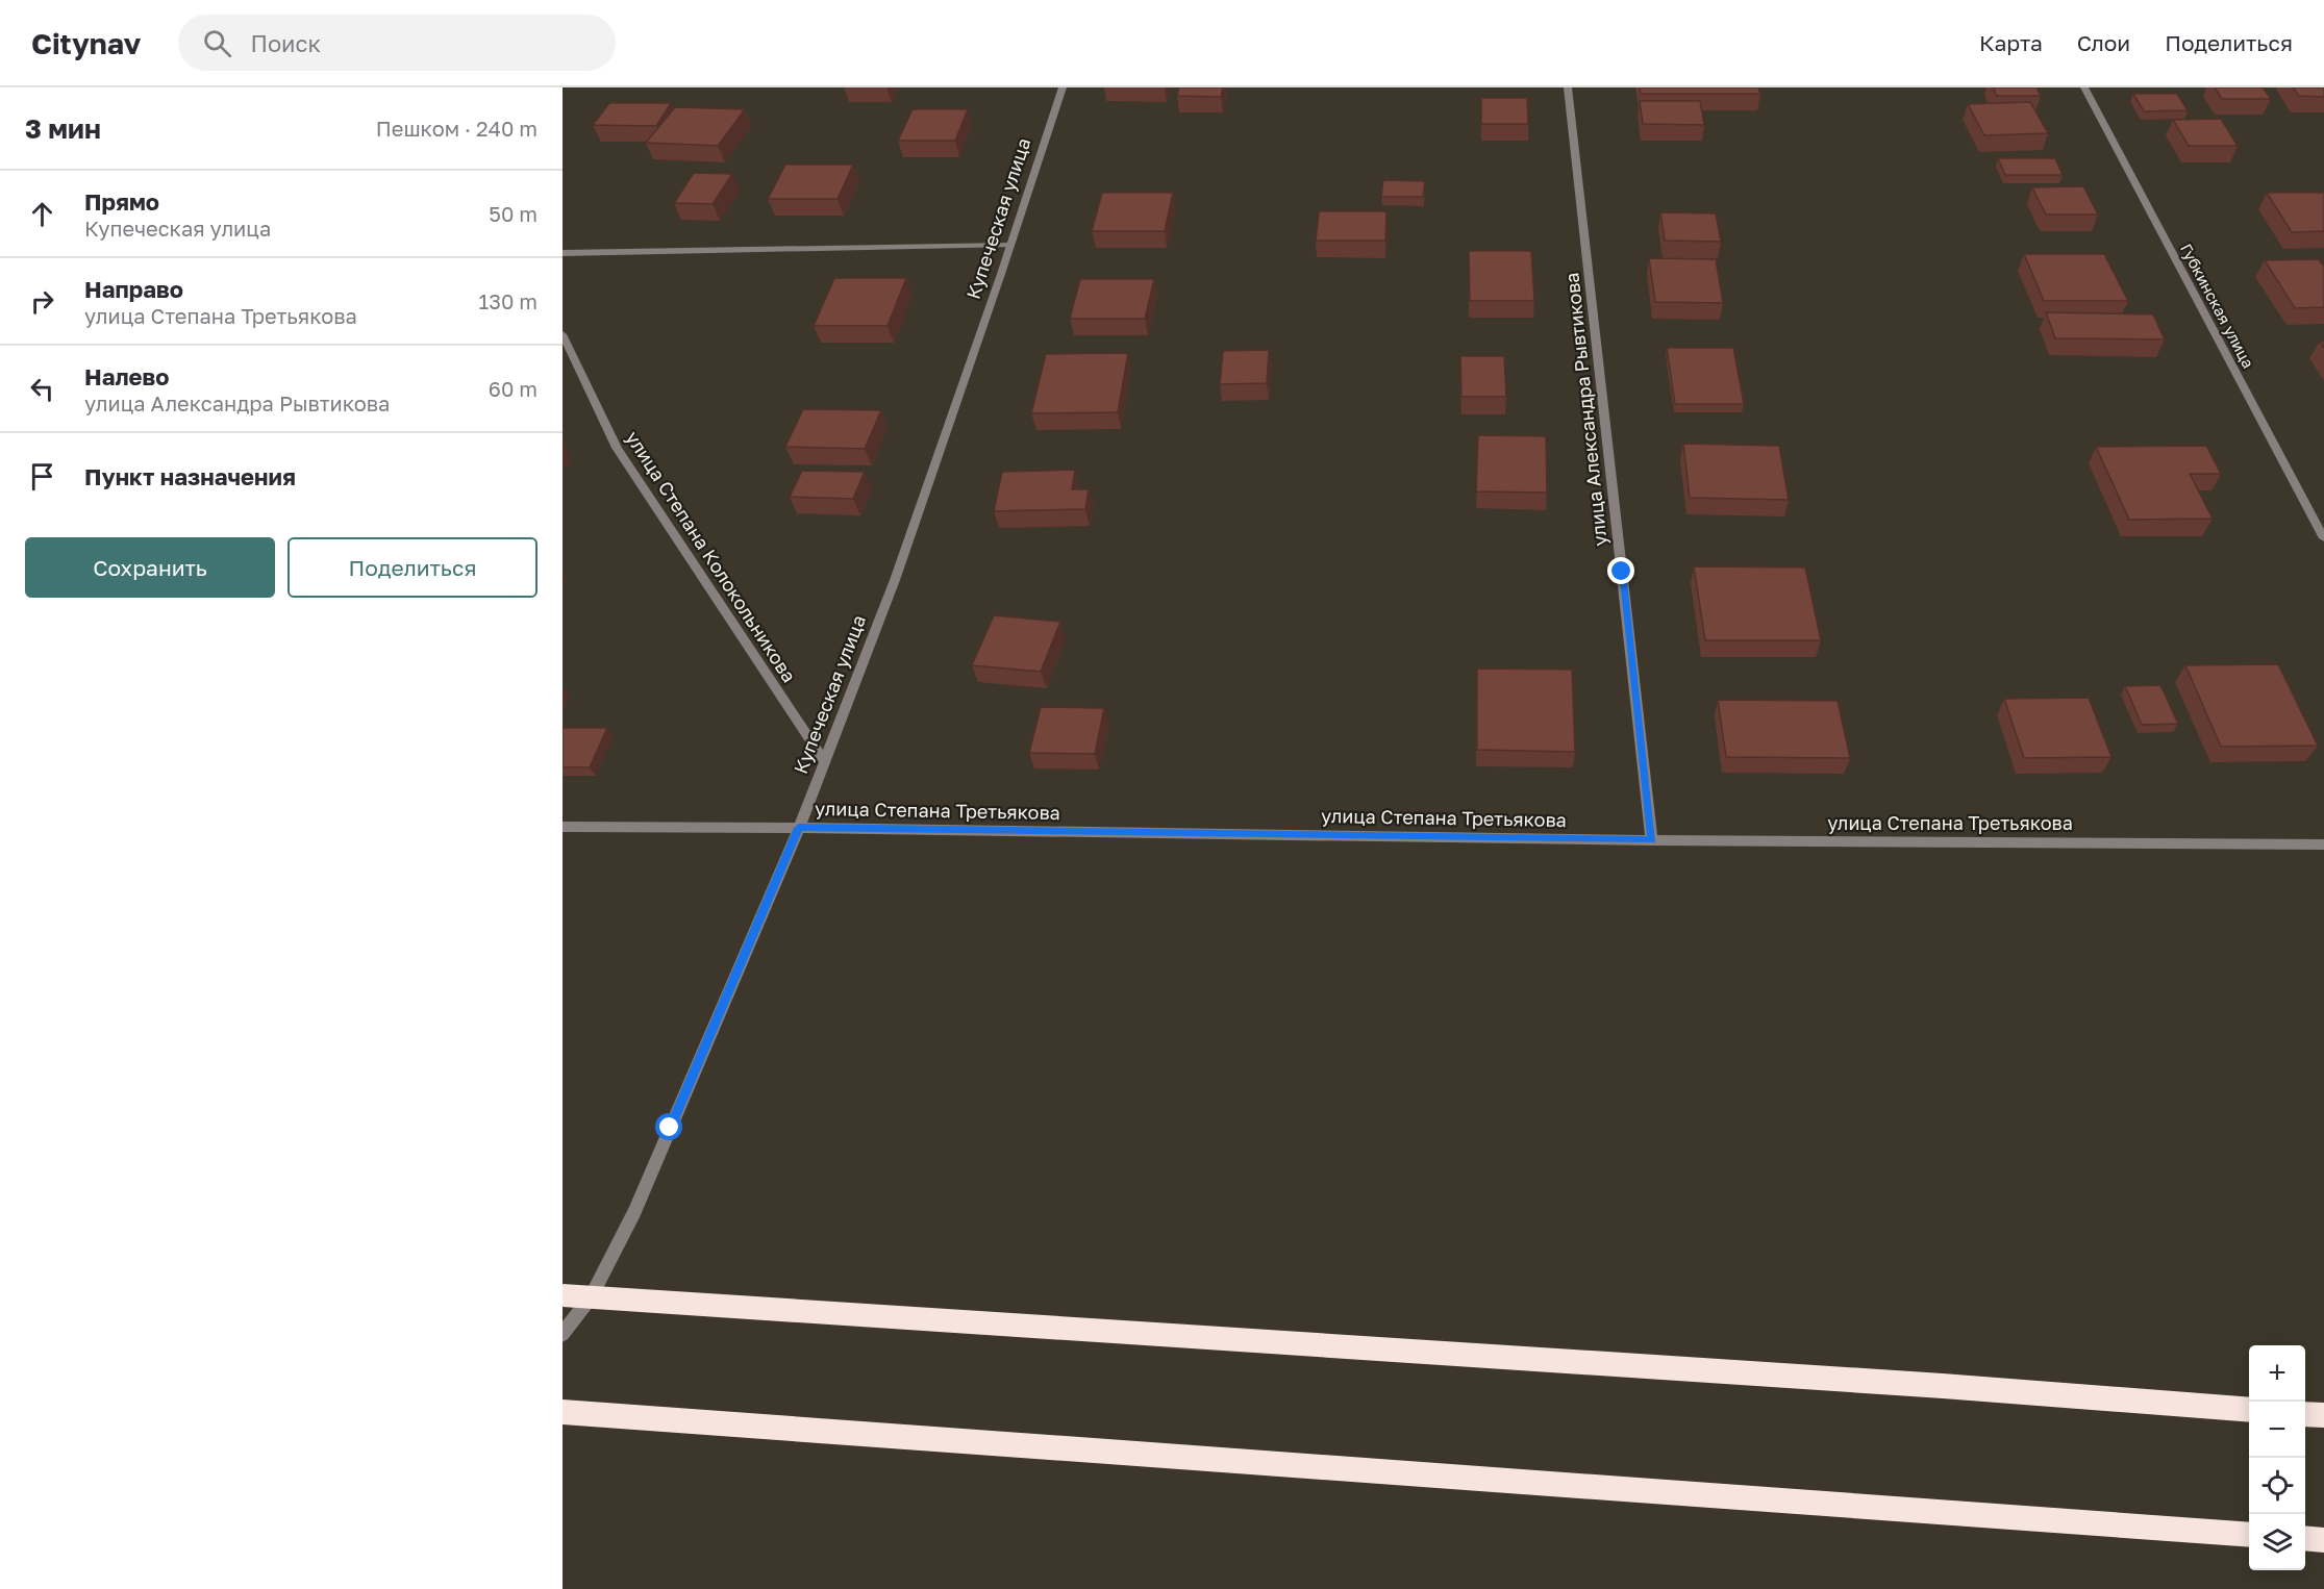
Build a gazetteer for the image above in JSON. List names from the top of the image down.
{
  "streets": {
    "street": [
      "Купеческая улица",
      "Губкинская улица",
      "улица Александра Рывтикова",
      "улица Степана Колокольникова",
      "улица Степана Третьякова"
    ]
  },
  "crossings": [
    ["Купеческая улица", "улица Степана Колокольникова"],
    ["Купеческая улица", "улица Степана Третьякова"],
    ["улица Александра Рывтикова", "улица Степана Третьякова"]
  ],
  "page": {
    "header": "Citynav",
    "search": "Поиск",
    "nav": ["Карта", "Слои", "Поделиться"],
    "heading": ["3 мин", "Пешком · 240 m"],
    "list": [
      ["Прямо", "Купеческая улица", "50 m"],
      ["Направо", "улица Степана Третьякова", "130 m"],
      ["Налево", "улица Александра Рывтикова", "60 m"],
      "Пункт назначения"
    ],
    "buttons": ["Сохранить", "Поделиться"],
    "map_buttons": ["+", "−"]
  }
}
